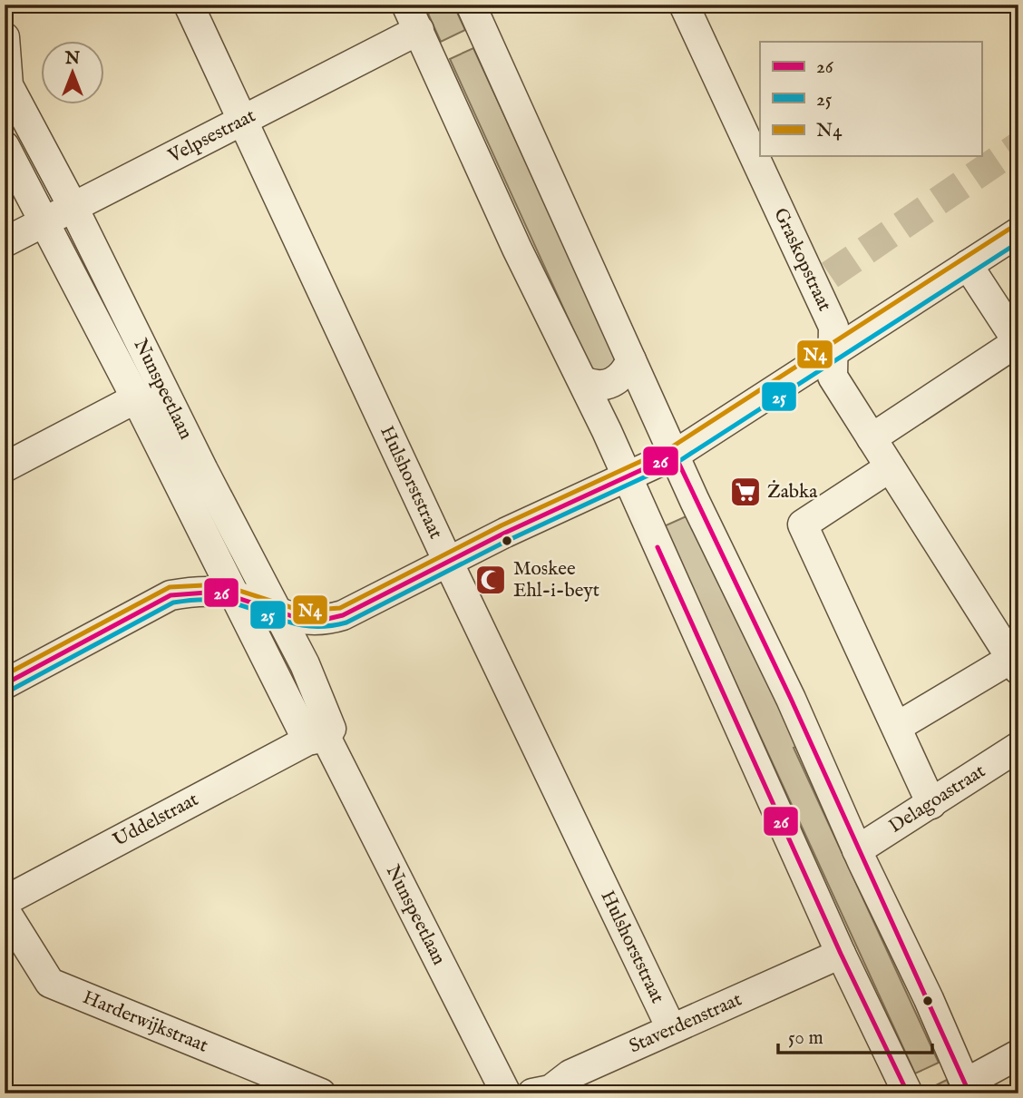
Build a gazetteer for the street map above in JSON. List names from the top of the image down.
{
  "streets": {
    "street": [
      "Velpsestraat",
      "Graskopstraat",
      "Nunspeetlaan",
      "Hulshorststraat",
      "Delagoastraat",
      "Uddelstraat",
      "Harderwijkstraat",
      "Staverdenstraat"
    ]
  },
  "crossings": [
    ["Velpsestraat", "Nunspeetlaan"],
    ["Velpsestraat", "Hulshorststraat"],
    ["Nunspeetlaan", "Uddelstraat"],
    ["Hulshorststraat", "Staverdenstraat"]
  ],
  "places": {
    "supermarket": ["Żabka"],
    "mosque": ["Moskee Ehl-i-beyt"]
  },
  "lines": ["transit line N4", "transit line 25", "transit line 26"],
  "legend": ["26", "25", "N4"],
  "scale_bar": "50 m",
  "north": "top"
}
